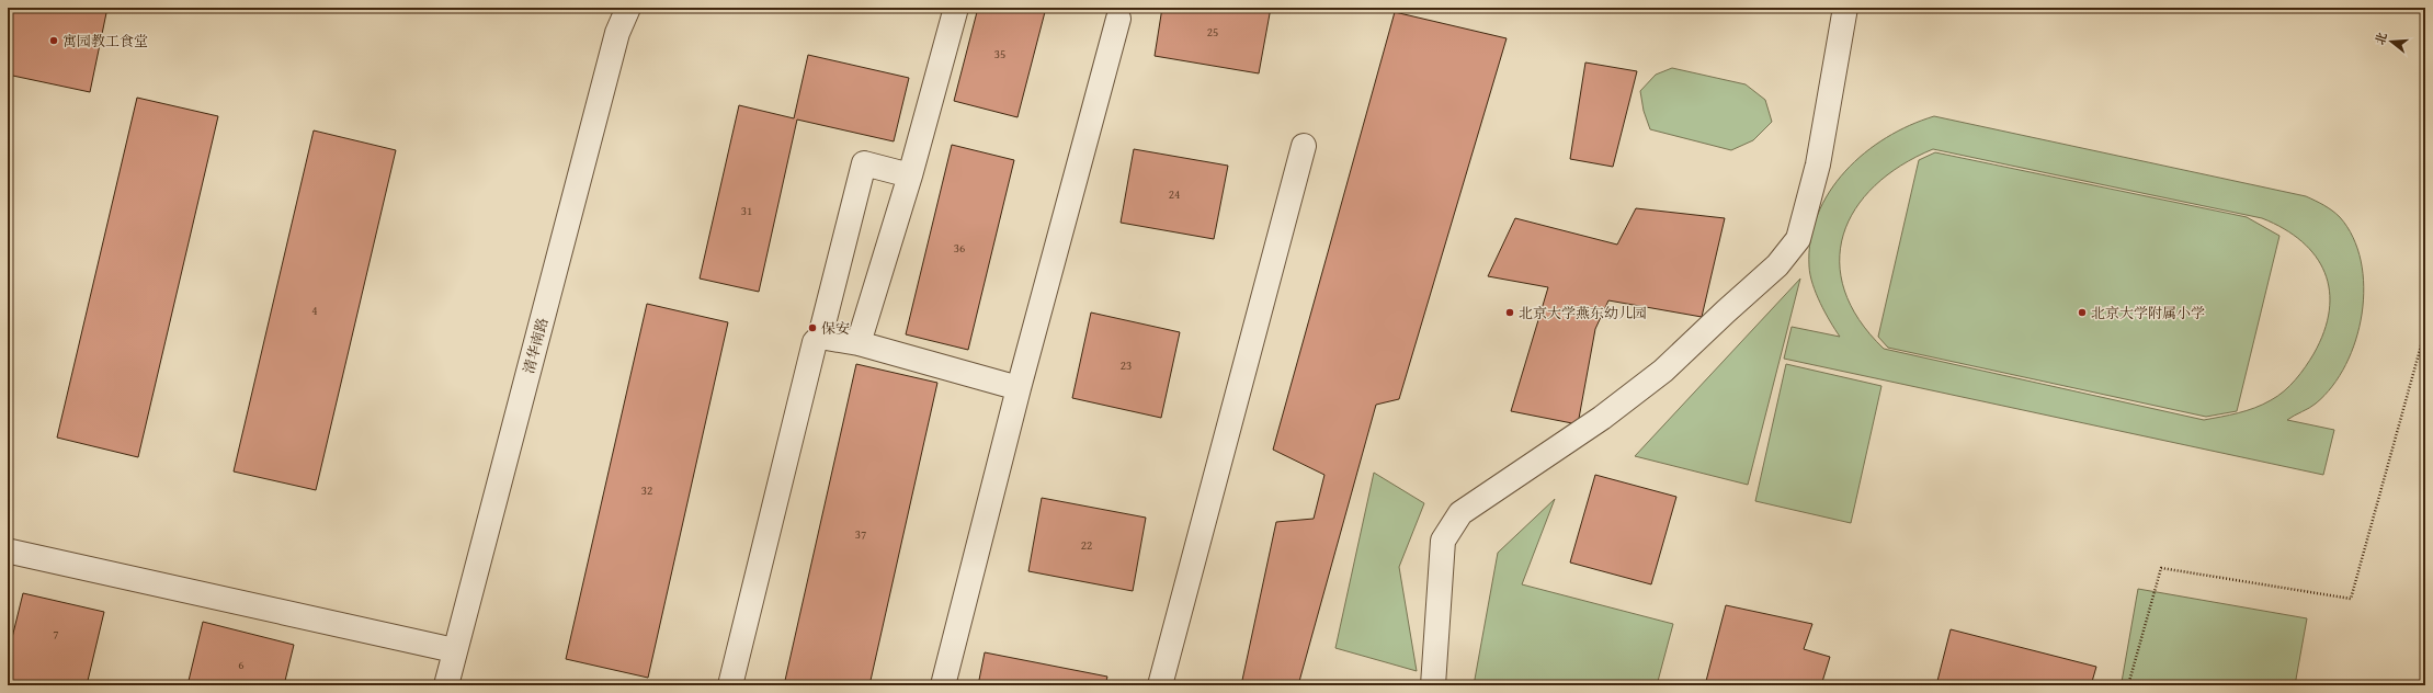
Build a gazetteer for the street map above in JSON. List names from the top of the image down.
{
  "streets": {
    "street": ["清华南路"]
  },
  "places": [
    "寓园教工食堂",
    "北京大学燕东幼儿园",
    "北京大学附属小学",
    "保安"
  ],
  "house_numbers": [
    "25",
    "35",
    "24",
    "31",
    "36",
    "4",
    "23",
    "32",
    "37",
    "22",
    "7",
    "6"
  ],
  "north": "left"
}
